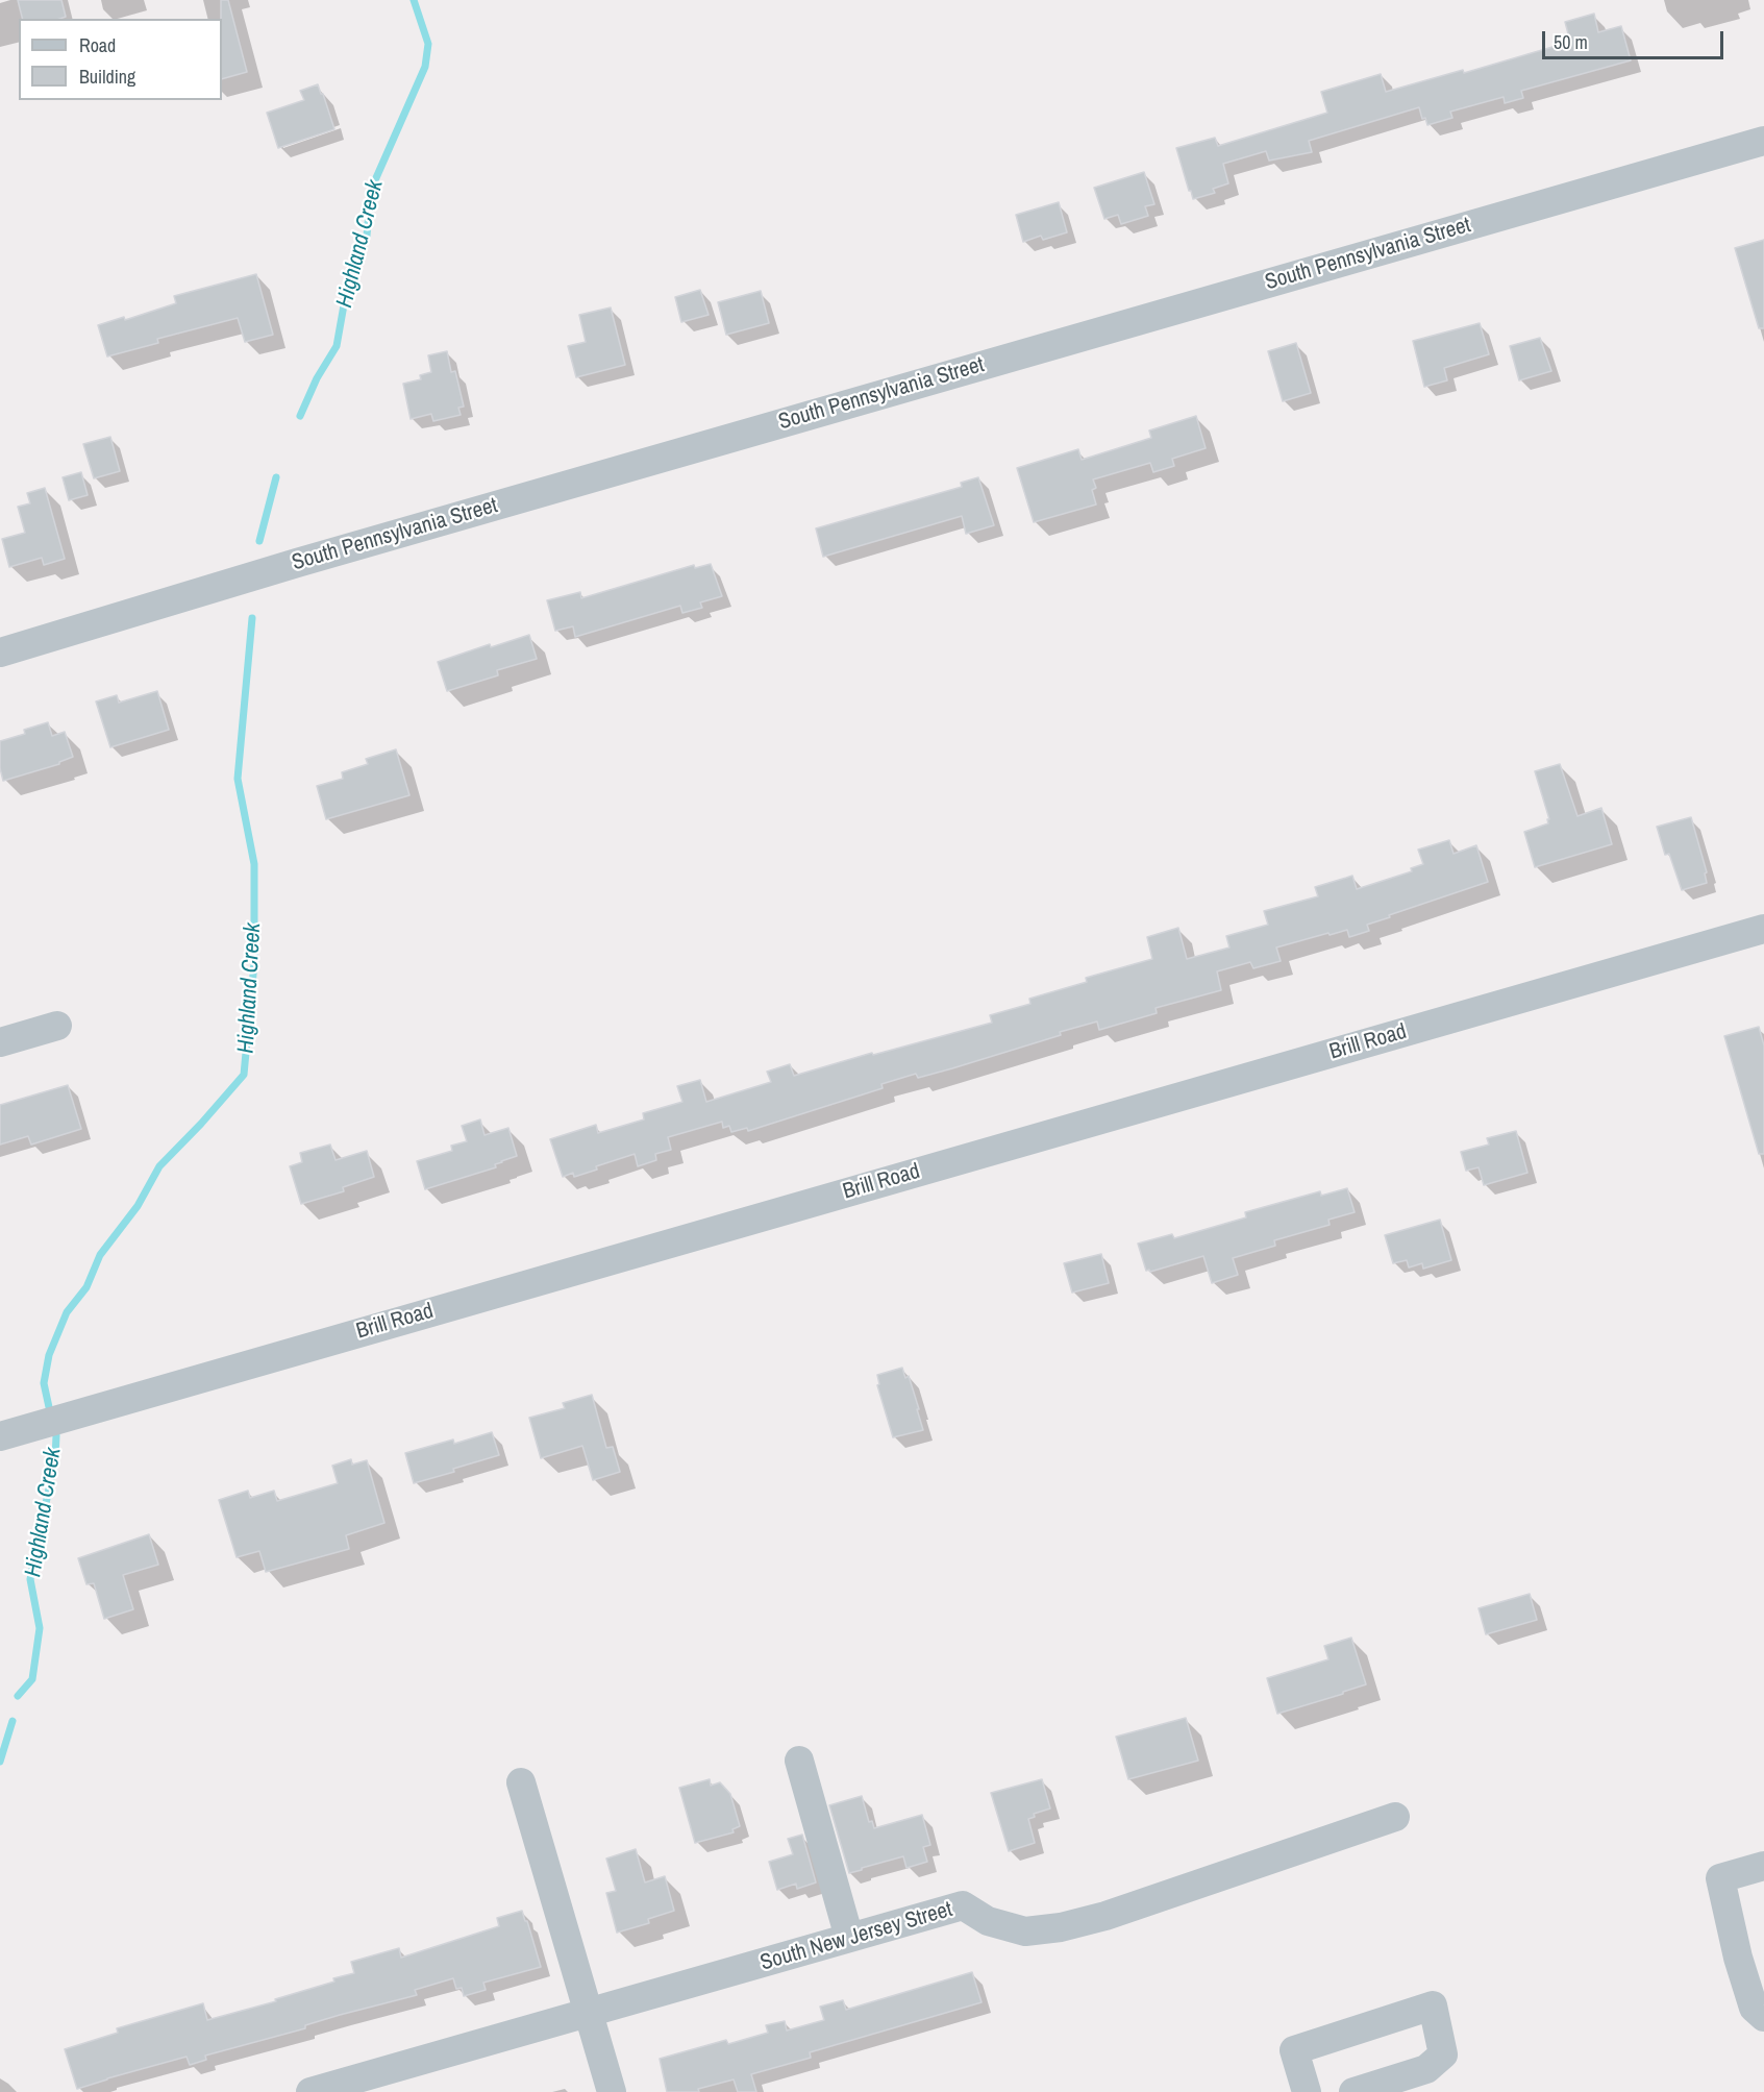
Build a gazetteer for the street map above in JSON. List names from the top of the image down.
{
  "streets": {
    "street": ["South Pennsylvania Street", "Brill Road", "South New Jersey Street"]
  },
  "water": ["Highland Creek"],
  "legend": ["Road", "Building"],
  "scale_bar": "50 m"
}
